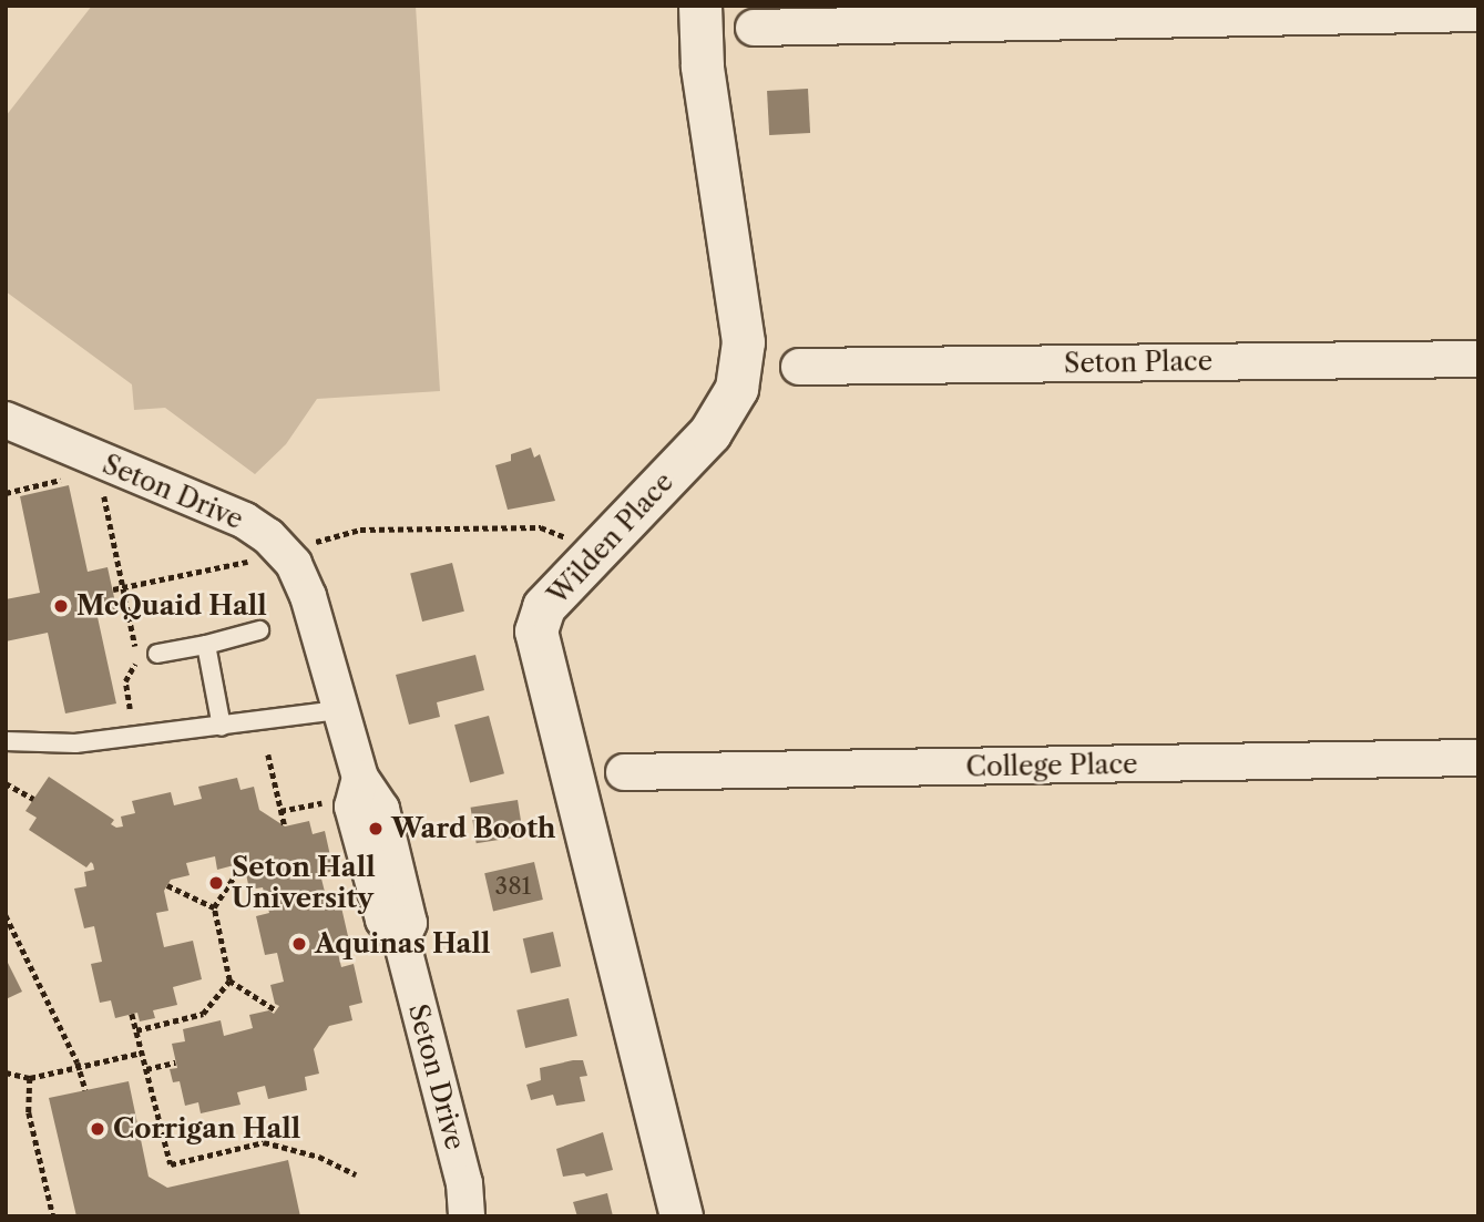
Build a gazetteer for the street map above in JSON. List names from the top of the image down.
{
  "streets": {
    "street": [
      "Seton Place",
      "Seton Drive",
      "Wilden Place",
      "College Place"
    ]
  },
  "places": [
    "McQuaid Hall",
    "Ward Booth",
    "Seton Hall University",
    "Aquinas Hall",
    "Corrigan Hall"
  ],
  "house_numbers": ["381"]
}
